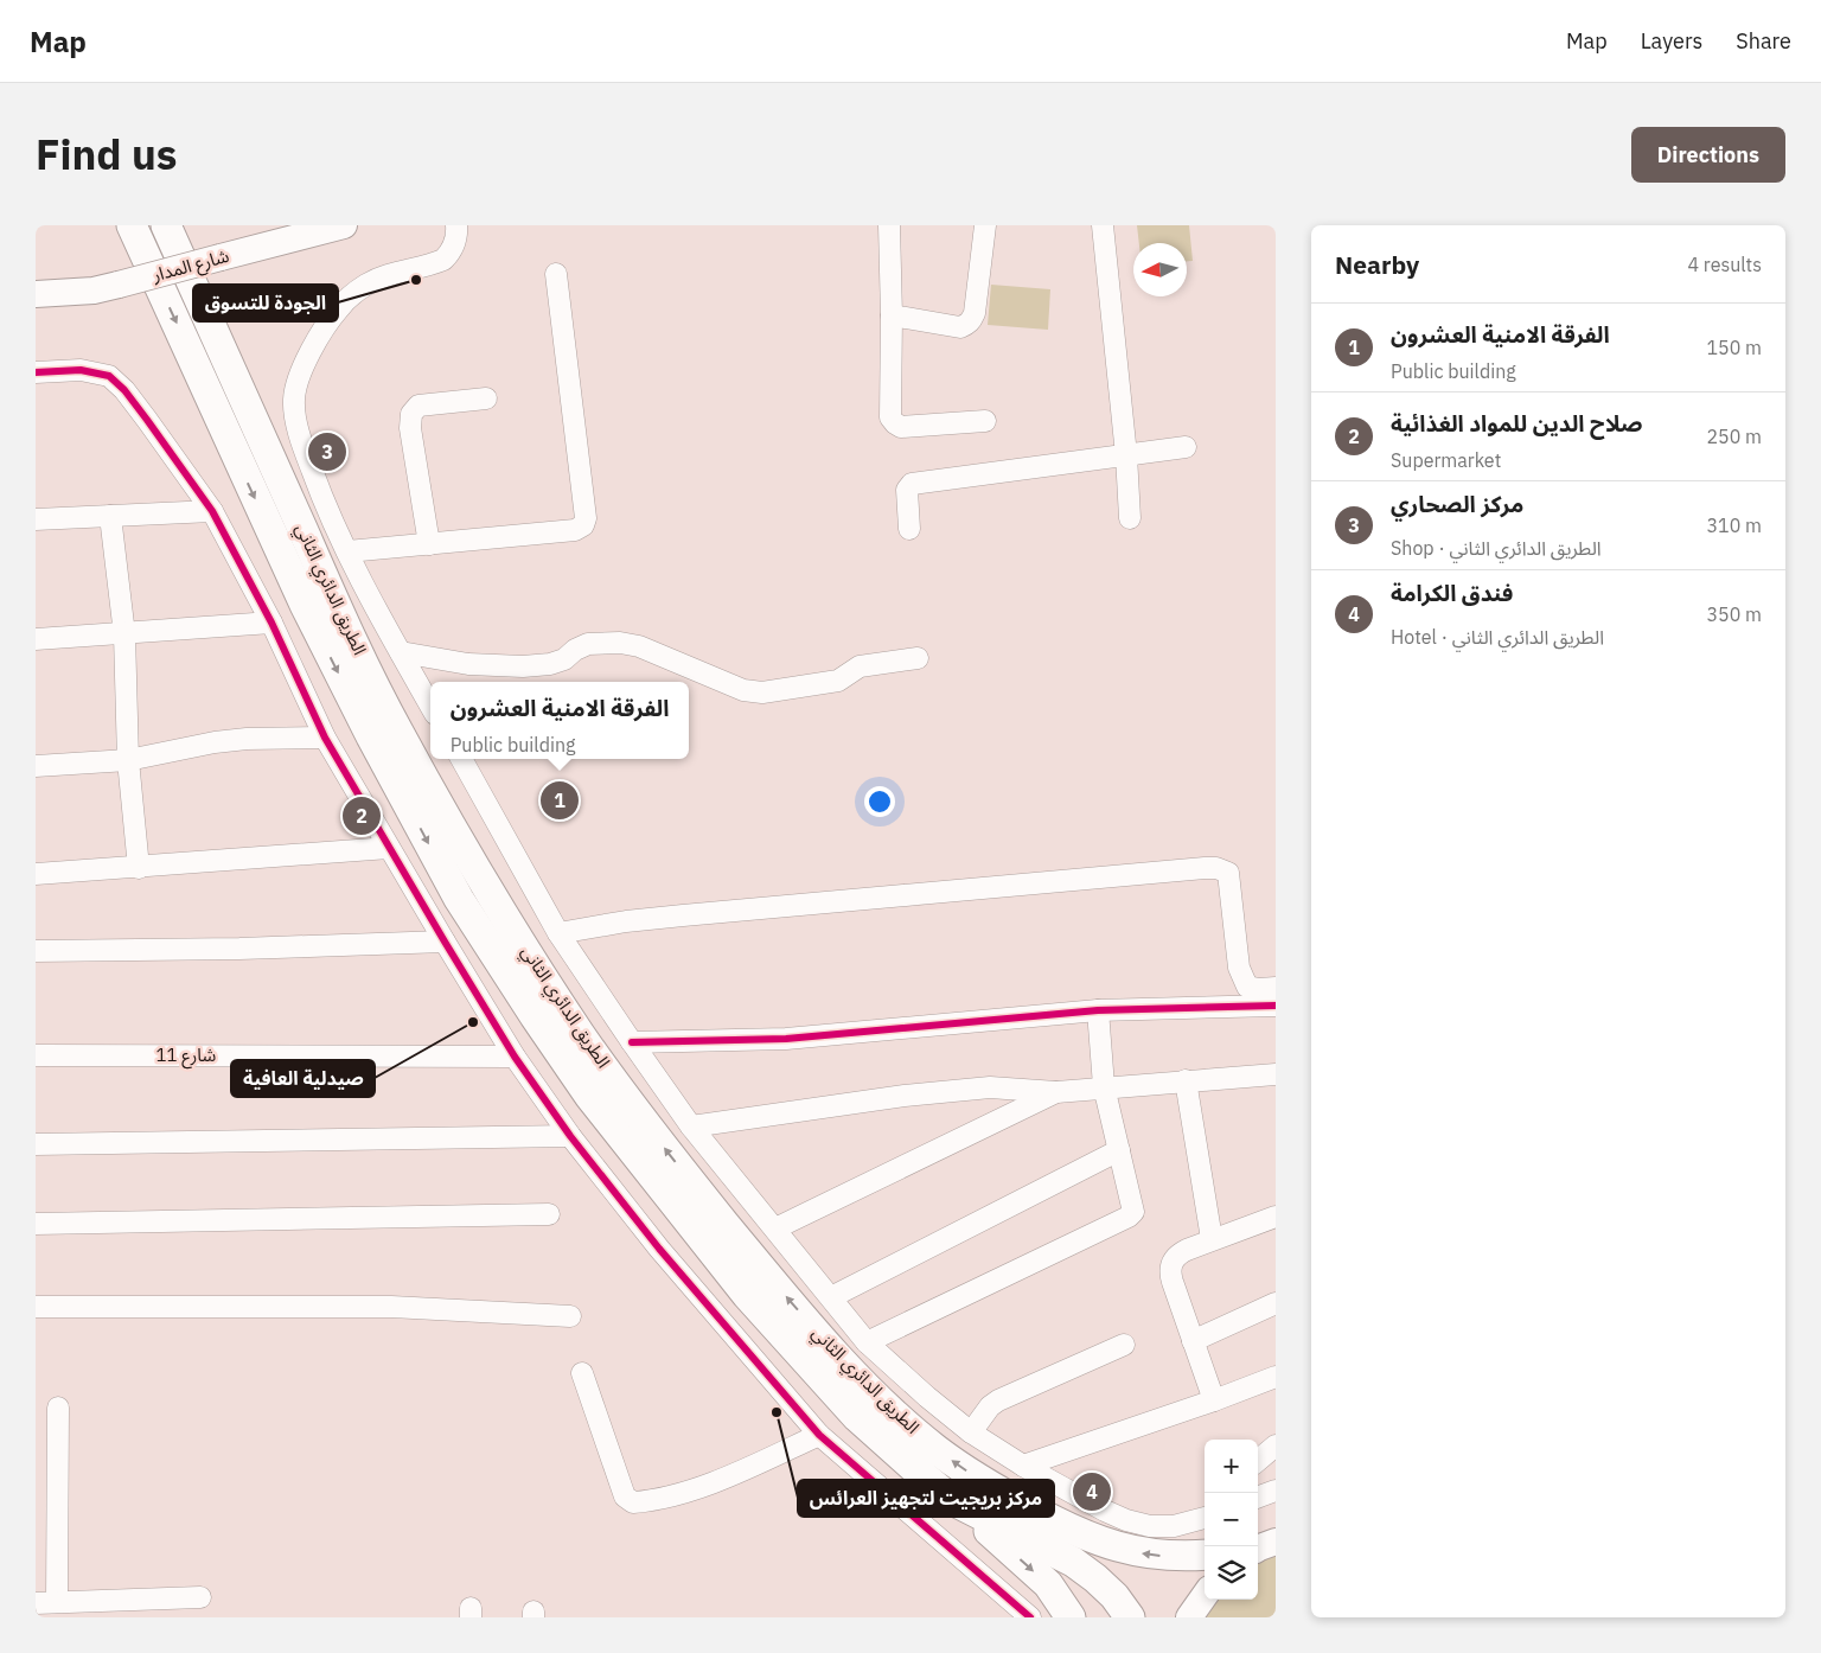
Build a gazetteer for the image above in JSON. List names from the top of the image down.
{
  "streets": {
    "highway": ["الطريق الدائري الثاني"],
    "main road": ["شارع المدار"],
    "street": ["شارع 11"]
  },
  "places": ["الجودة للتسوق", "صيدلية العافية", "مركز بريجيت لتجهيز العرائس"],
  "north": "left",
  "page": {
    "header": "Map",
    "nav": ["Map", "Layers", "Share"],
    "title": "Find us",
    "buttons": "Directions",
    "heading": ["Nearby", "4 results"],
    "list": [
      {
        "mark": "1",
        "name": "الفرقة الامنية العشرون",
        "note": "Public building",
        "value": "150 m"
      },
      {
        "mark": "2",
        "name": "صلاح الدين للمواد الغذائية",
        "note": "Supermarket",
        "value": "250 m"
      },
      {
        "mark": "3",
        "name": "مركز الصحاري",
        "note": "Shop · الطريق الدائري الثاني",
        "value": "310 m"
      },
      {
        "mark": "4",
        "name": "فندق الكرامة",
        "note": "Hotel · الطريق الدائري الثاني",
        "value": "350 m"
      }
    ],
    "pins": [
      "3",
      "1",
      "2",
      "4"
    ],
    "popup": ["الفرقة الامنية العشرون", "Public building"],
    "map_buttons": ["+", "−"]
  }
}
